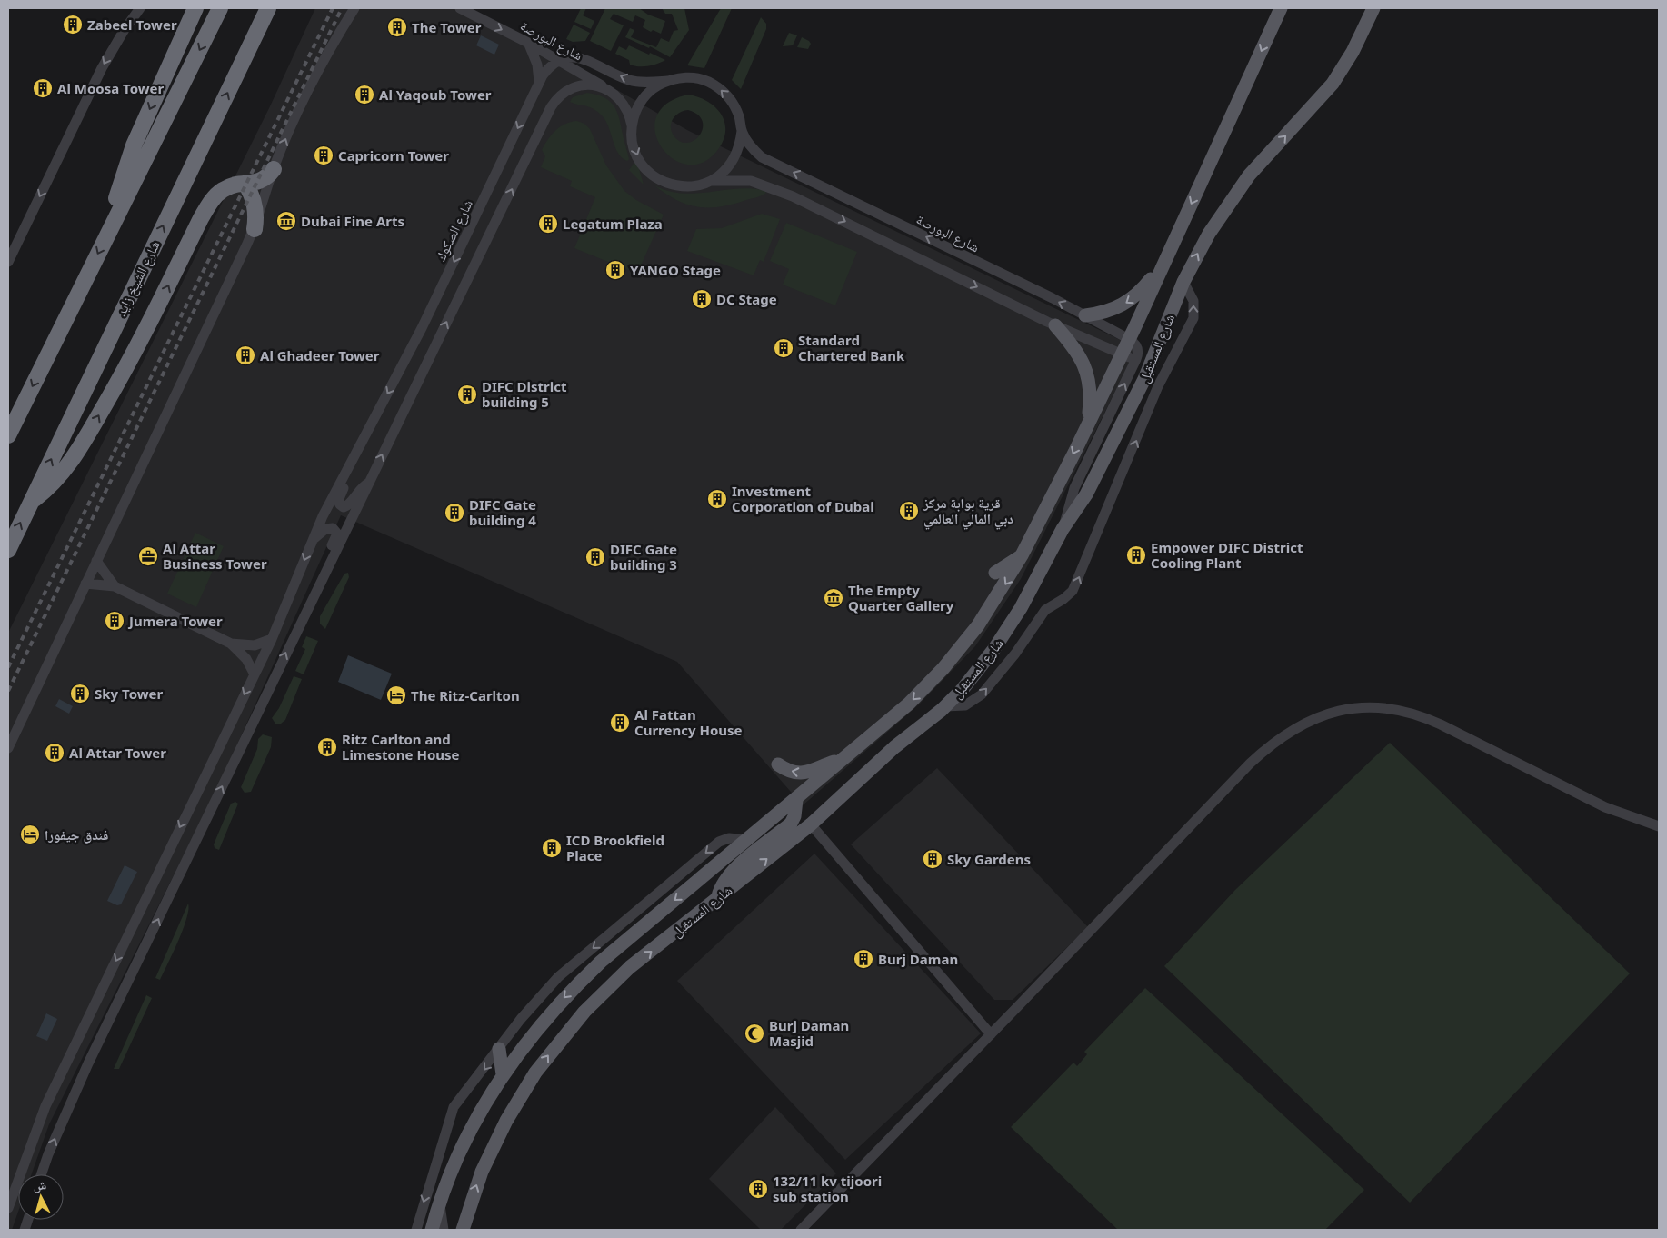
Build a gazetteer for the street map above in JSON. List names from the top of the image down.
{
  "streets": {
    "highway": ["شارع الشيخ زايد"],
    "main road": ["شارع المستقبل"],
    "street": ["شارع البورصة", "شارع الصكوك"]
  },
  "crossings": [
    ["شارع البورصة", "شارع الصكوك"],
    ["شارع البورصة", "شارع المستقبل"]
  ],
  "places": {
    "building": [
      "Zabeel Tower",
      "The Tower",
      "Al Moosa Tower",
      "Al Yaqoub Tower",
      "Capricorn Tower",
      "Legatum Plaza",
      "YANGO Stage",
      "DC Stage",
      "Standard Chartered Bank",
      "Al Ghadeer Tower",
      "DIFC District building 5",
      "Investment Corporation of Dubai",
      "قرية بوابة مركز دبي المالي العالمي",
      "DIFC Gate building 4",
      "Empower DIFC District Cooling Plant",
      "DIFC Gate building 3",
      "Jumera Tower",
      "Sky Tower",
      "Al Fattan Currency House",
      "Ritz Carlton and Limestone House",
      "Al Attar Tower",
      "ICD Brookfield Place",
      "Sky Gardens",
      "Burj Daman",
      "132/11 kv tijoori sub station"
    ],
    "museum": ["Dubai Fine Arts", "The Empty Quarter Gallery"],
    "office": ["Al Attar Business Tower"],
    "hotel": ["The Ritz-Carlton", "فندق جيفورا"],
    "mosque": ["Burj Daman Masjid"]
  },
  "north": "top"
}
